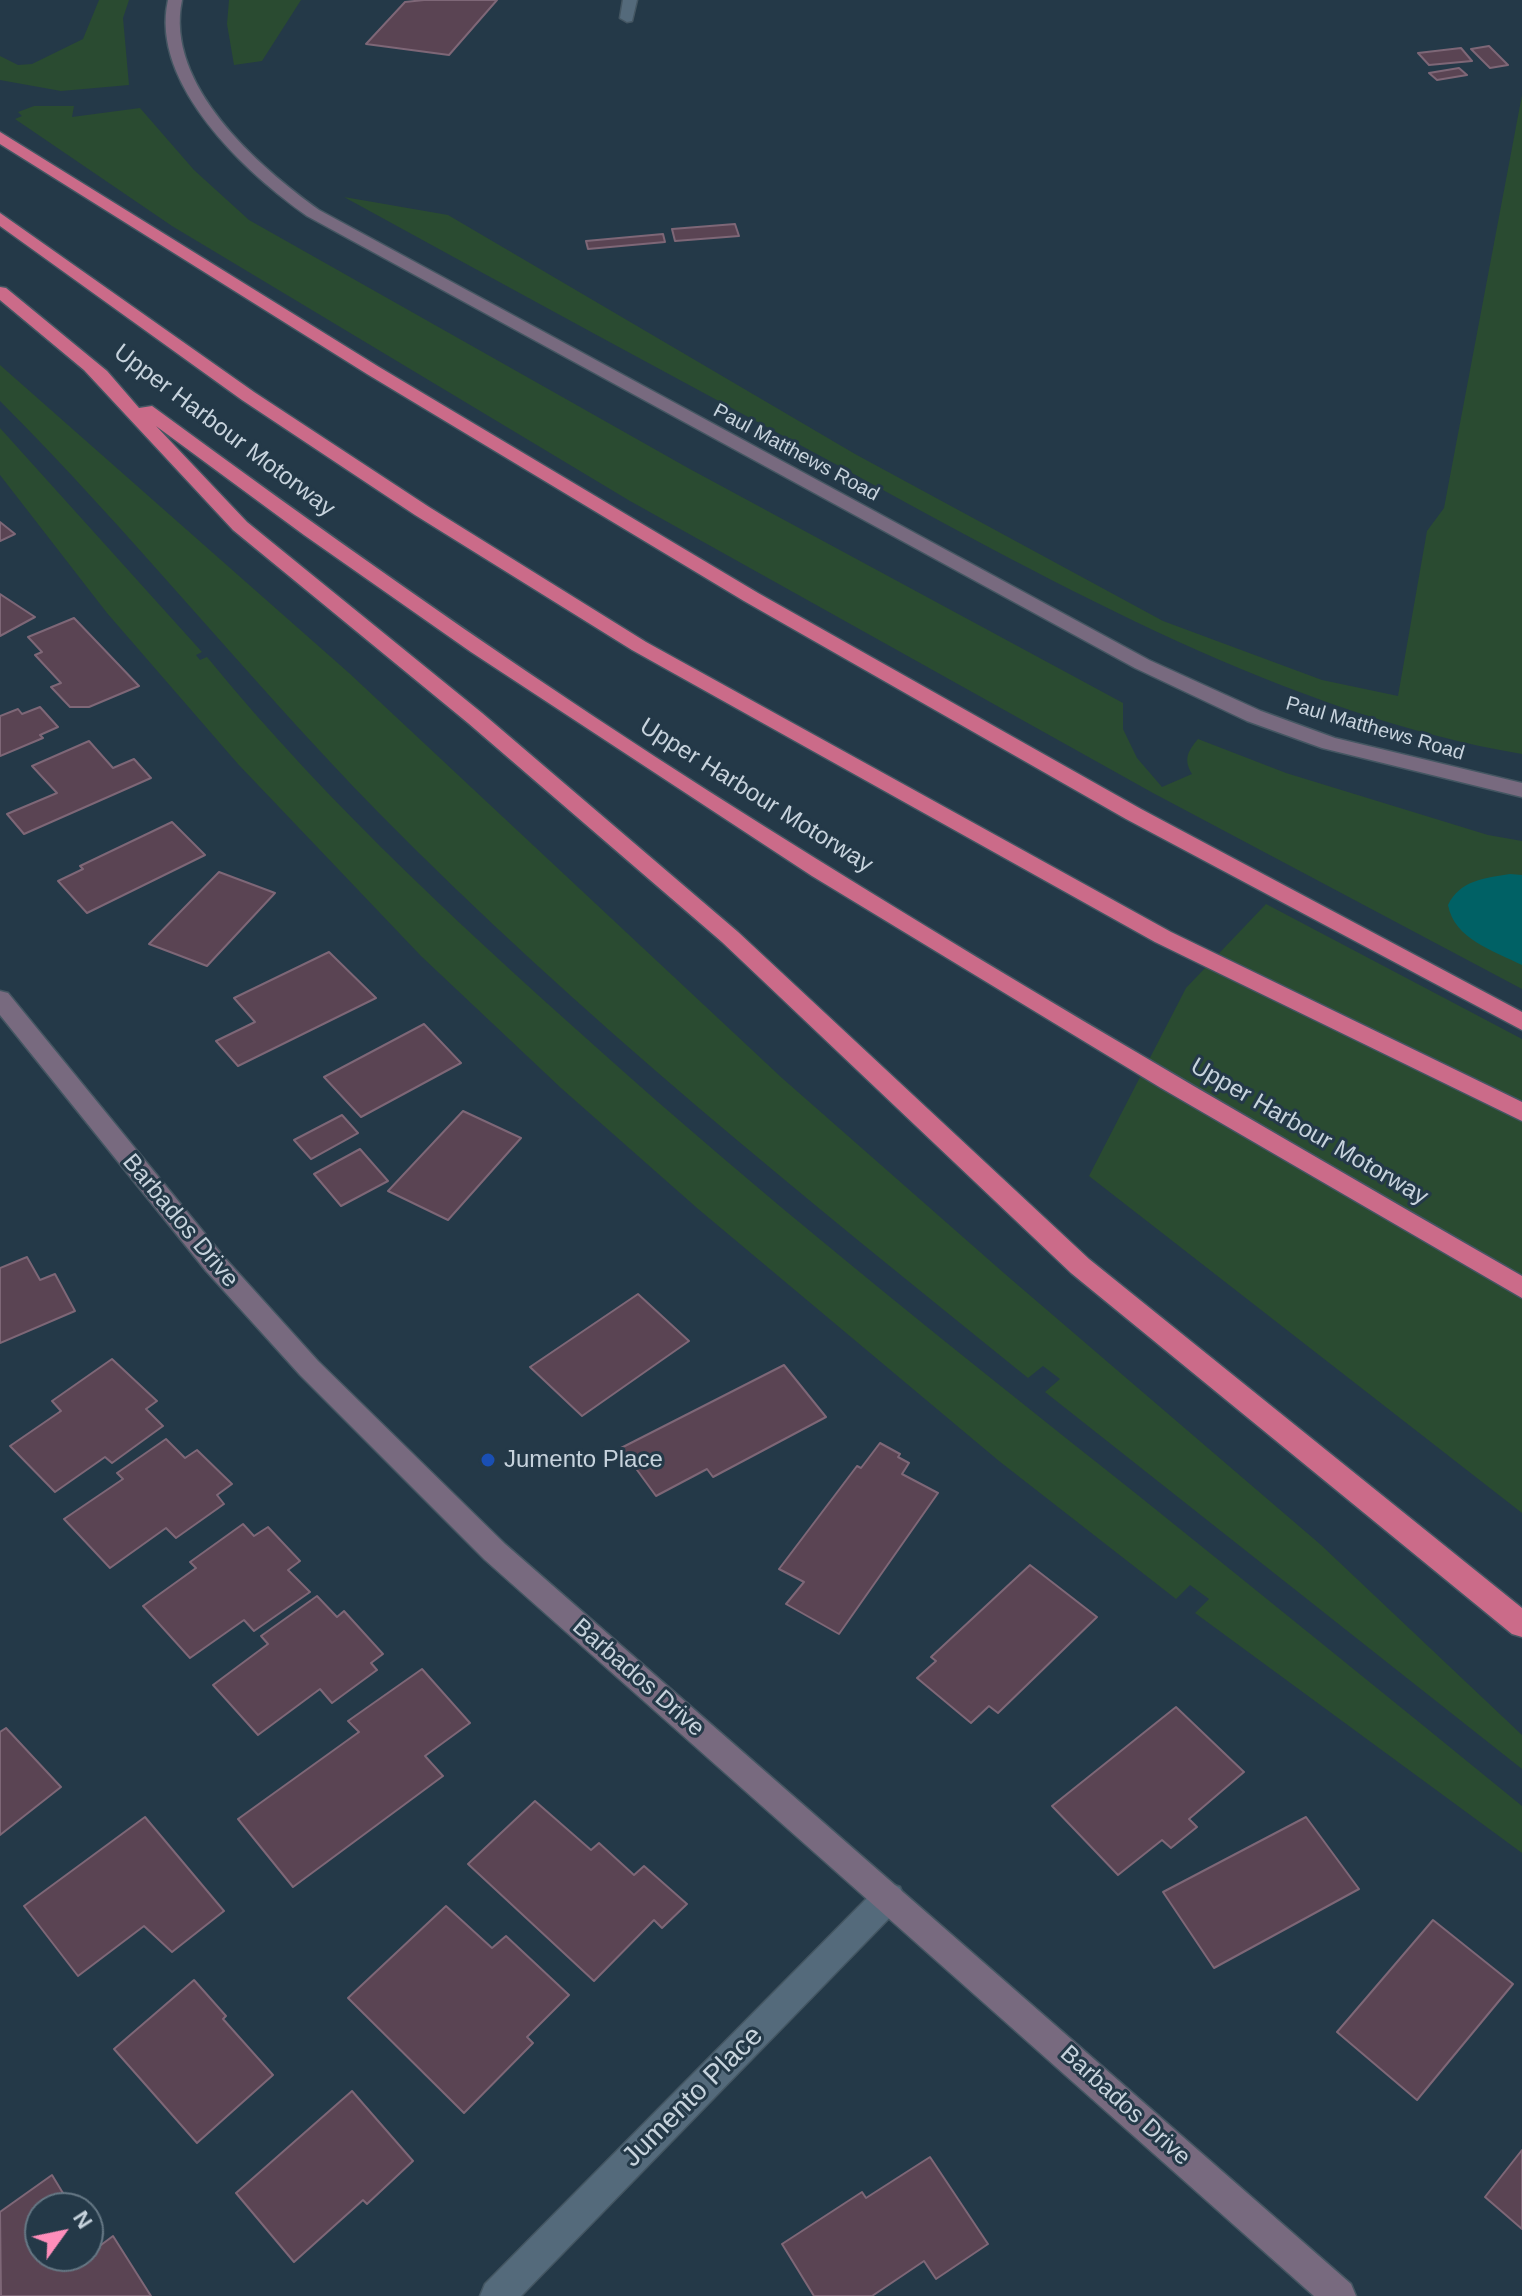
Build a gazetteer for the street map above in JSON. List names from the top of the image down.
{
  "streets": {
    "highway": ["Upper Harbour Motorway"],
    "main road": ["Paul Matthews Road", "Barbados Drive"],
    "street": ["Jumento Place"]
  },
  "crossings": [
    ["Barbados Drive", "Jumento Place"]
  ],
  "places": ["Jumento Place"],
  "north": "top right"
}
